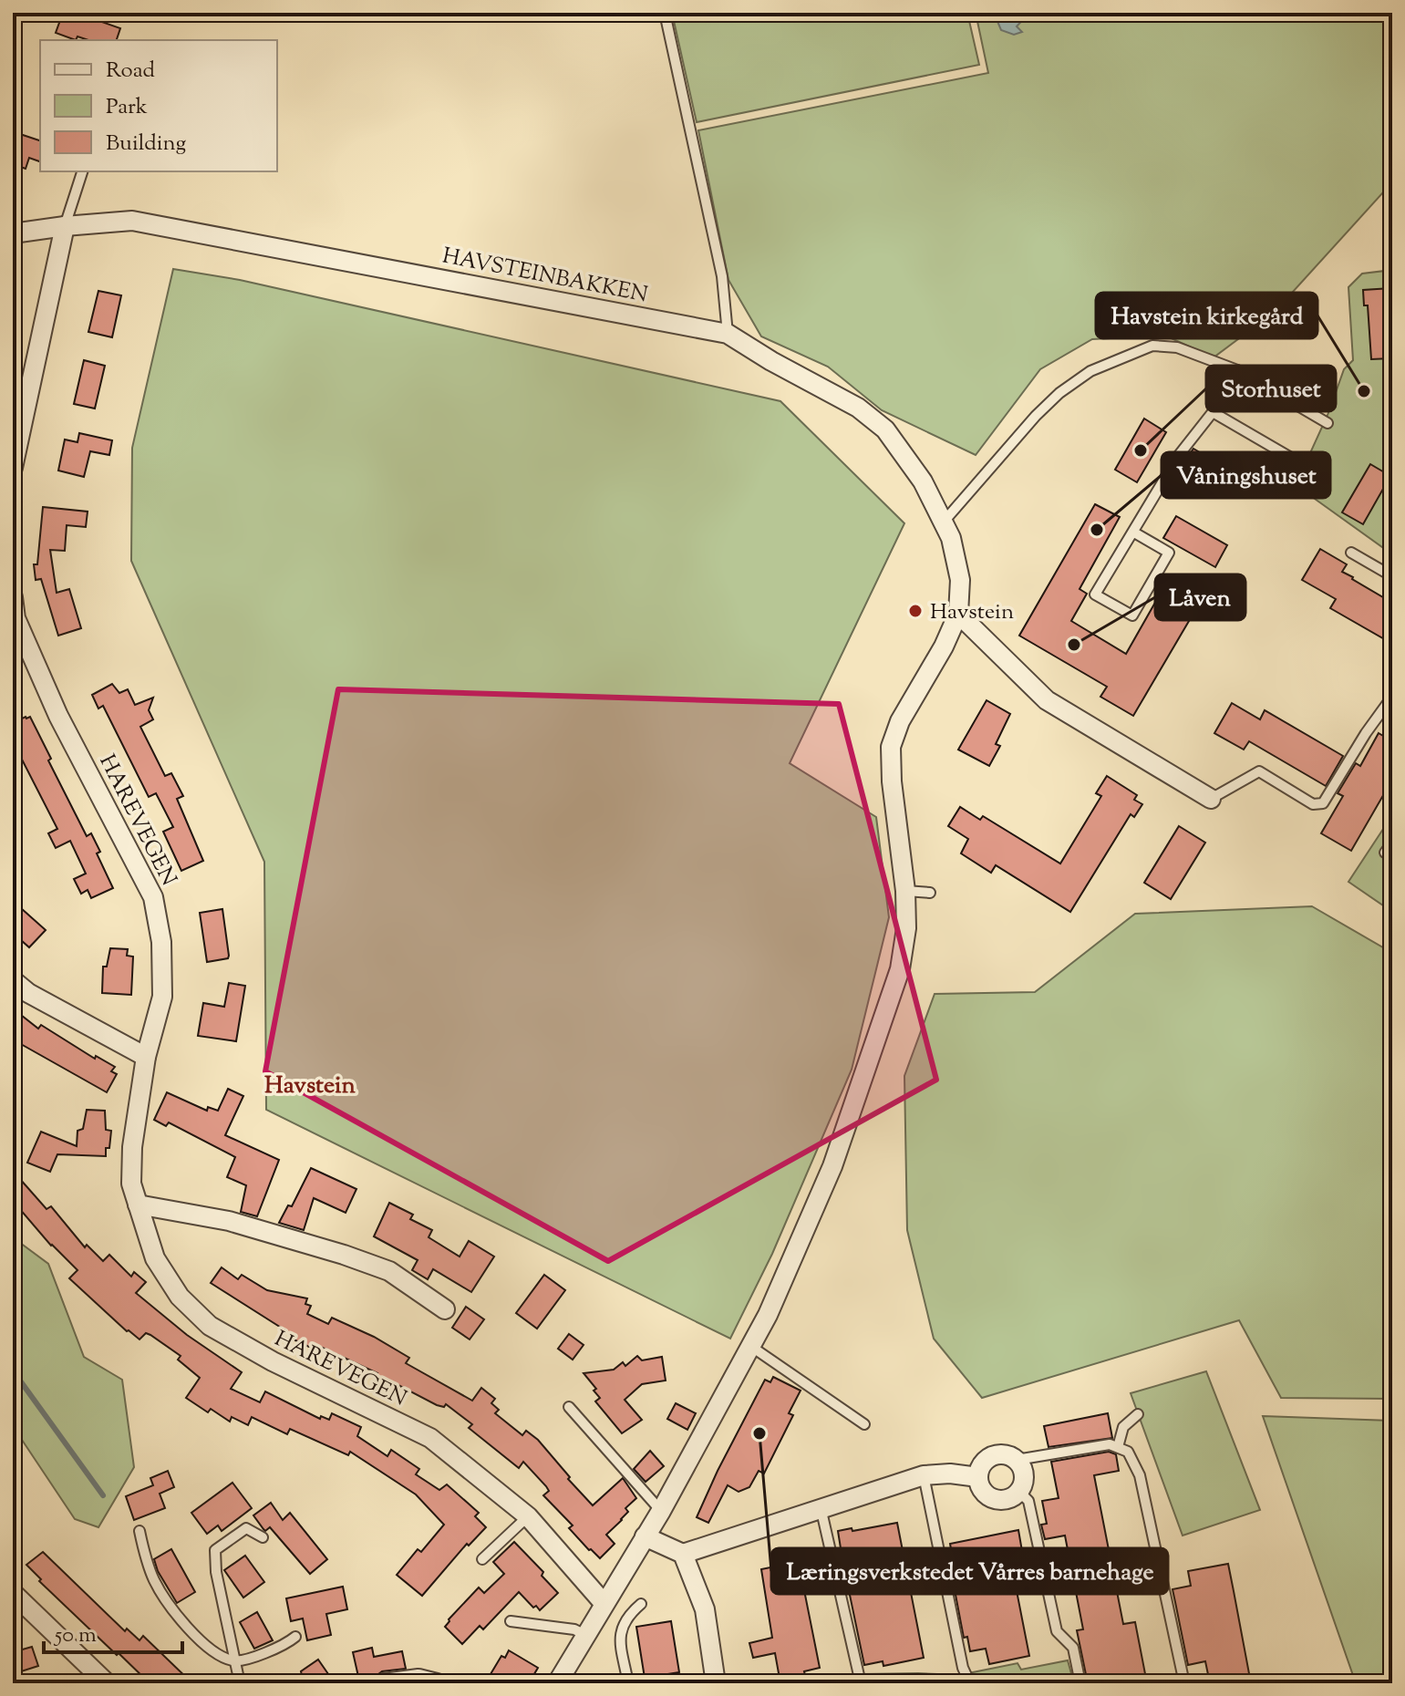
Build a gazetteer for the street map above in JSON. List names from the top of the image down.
{
  "streets": {
    "street": ["HAVSTEINBAKKEN", "HAREVEGEN"]
  },
  "districts": ["Havstein"],
  "places": [
    "Havstein kirkegård",
    "Storhuset",
    "Våningshuset",
    "Havstein",
    "Låven",
    "Læringsverkstedet Vårres barnehage"
  ],
  "legend": ["Road", "Park", "Building"],
  "scale_bar": "50 m"
}
